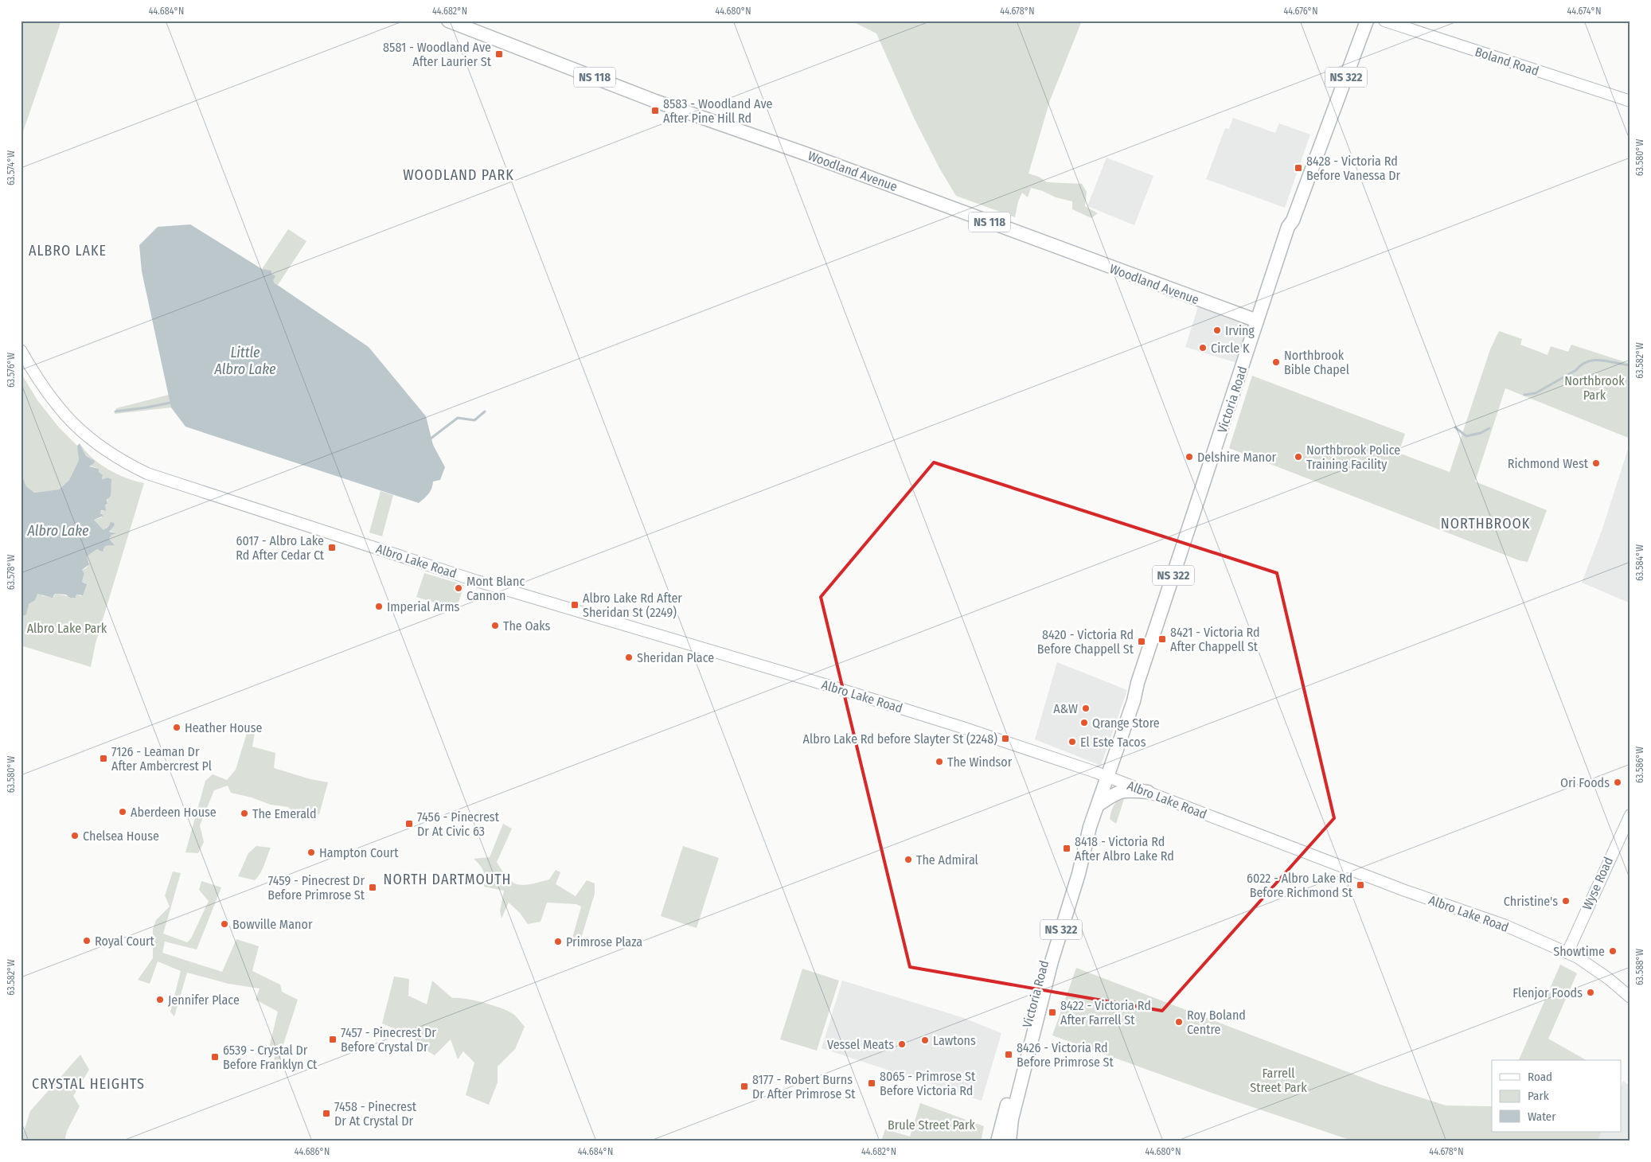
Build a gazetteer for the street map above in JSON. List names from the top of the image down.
{
  "streets": {
    "main road": [
      "NS 118",
      "NS 322",
      "Woodland Avenue",
      "Victoria Road"
    ],
    "street": ["Boland Road", "Albro Lake Road", "Wyse Road"]
  },
  "crossings": [
    ["Woodland Avenue", "Victoria Road"],
    ["Victoria Road", "Albro Lake Road"],
    ["Albro Lake Road", "Wyse Road"]
  ],
  "districts": [
    "WOODLAND PARK",
    "ALBRO LAKE",
    "NORTHBROOK",
    "NORTH DARTMOUTH",
    "CRYSTAL HEIGHTS"
  ],
  "water": ["Little Albro Lake", "Albro Lake"],
  "parks": [
    "Northbrook Park",
    "Albro Lake Park",
    "Farrell Street Park",
    "Brule Street Park"
  ],
  "places": {
    "transit": [
      "8581 - Woodland Ave After Laurier St",
      "8583 - Woodland Ave After Pine Hill Rd",
      "8428 - Victoria Rd Before Vanessa Dr",
      "6017 - Albro Lake Rd After Cedar Ct",
      "Albro Lake Rd After Sheridan St (2249)",
      "8421 - Victoria Rd After Chappell St",
      "8420 - Victoria Rd Before Chappell St",
      "Albro Lake Rd before Slayter St (2248)",
      "7126 - Leaman Dr After Ambercrest Pl",
      "7456 - Pinecrest Dr At Civic 63",
      "8418 - Victoria Rd After Albro Lake Rd",
      "6022 - Albro Lake Rd Before Richmond St",
      "7459 - Pinecrest Dr Before Primrose St",
      "8422 - Victoria Rd After Farrell St",
      "7457 - Pinecrest Dr Before Crystal Dr",
      "8426 - Victoria Rd Before Primrose St",
      "6539 - Crystal Dr Before Franklyn Ct",
      "8065 - Primrose St Before Victoria Rd",
      "8177 - Robert Burns Dr After Primrose St",
      "7458 - Pinecrest Dr At Crystal Dr"
    ],
    "other": [
      "Irving",
      "Circle K",
      "Northbrook Bible Chapel",
      "Delshire Manor",
      "Northbrook Police Training Facility",
      "Richmond West",
      "Mont Blanc Cannon",
      "Imperial Arms",
      "The Oaks",
      "Sheridan Place",
      "A&W",
      "Qrange Store",
      "Heather House",
      "El Este Tacos",
      "The Windsor",
      "Ori Foods",
      "Aberdeen House",
      "The Emerald",
      "Chelsea House",
      "Hampton Court",
      "The Admiral",
      "Christine's",
      "Bowville Manor",
      "Royal Court",
      "Primrose Plaza",
      "Showtime",
      "Flenjor Foods",
      "Jennifer Place",
      "Roy Boland Centre",
      "Lawtons",
      "Vessel Meats"
    ]
  },
  "legend": ["Road", "Park", "Water"],
  "coordinates": [
    "44.684°N",
    "44.682°N",
    "44.680°N",
    "44.678°N",
    "44.676°N",
    "44.674°N",
    "63.580°W",
    "63.574°W",
    "63.582°W",
    "63.576°W",
    "63.584°W",
    "63.578°W",
    "63.586°W",
    "63.588°W",
    "44.686°N"
  ]
}
